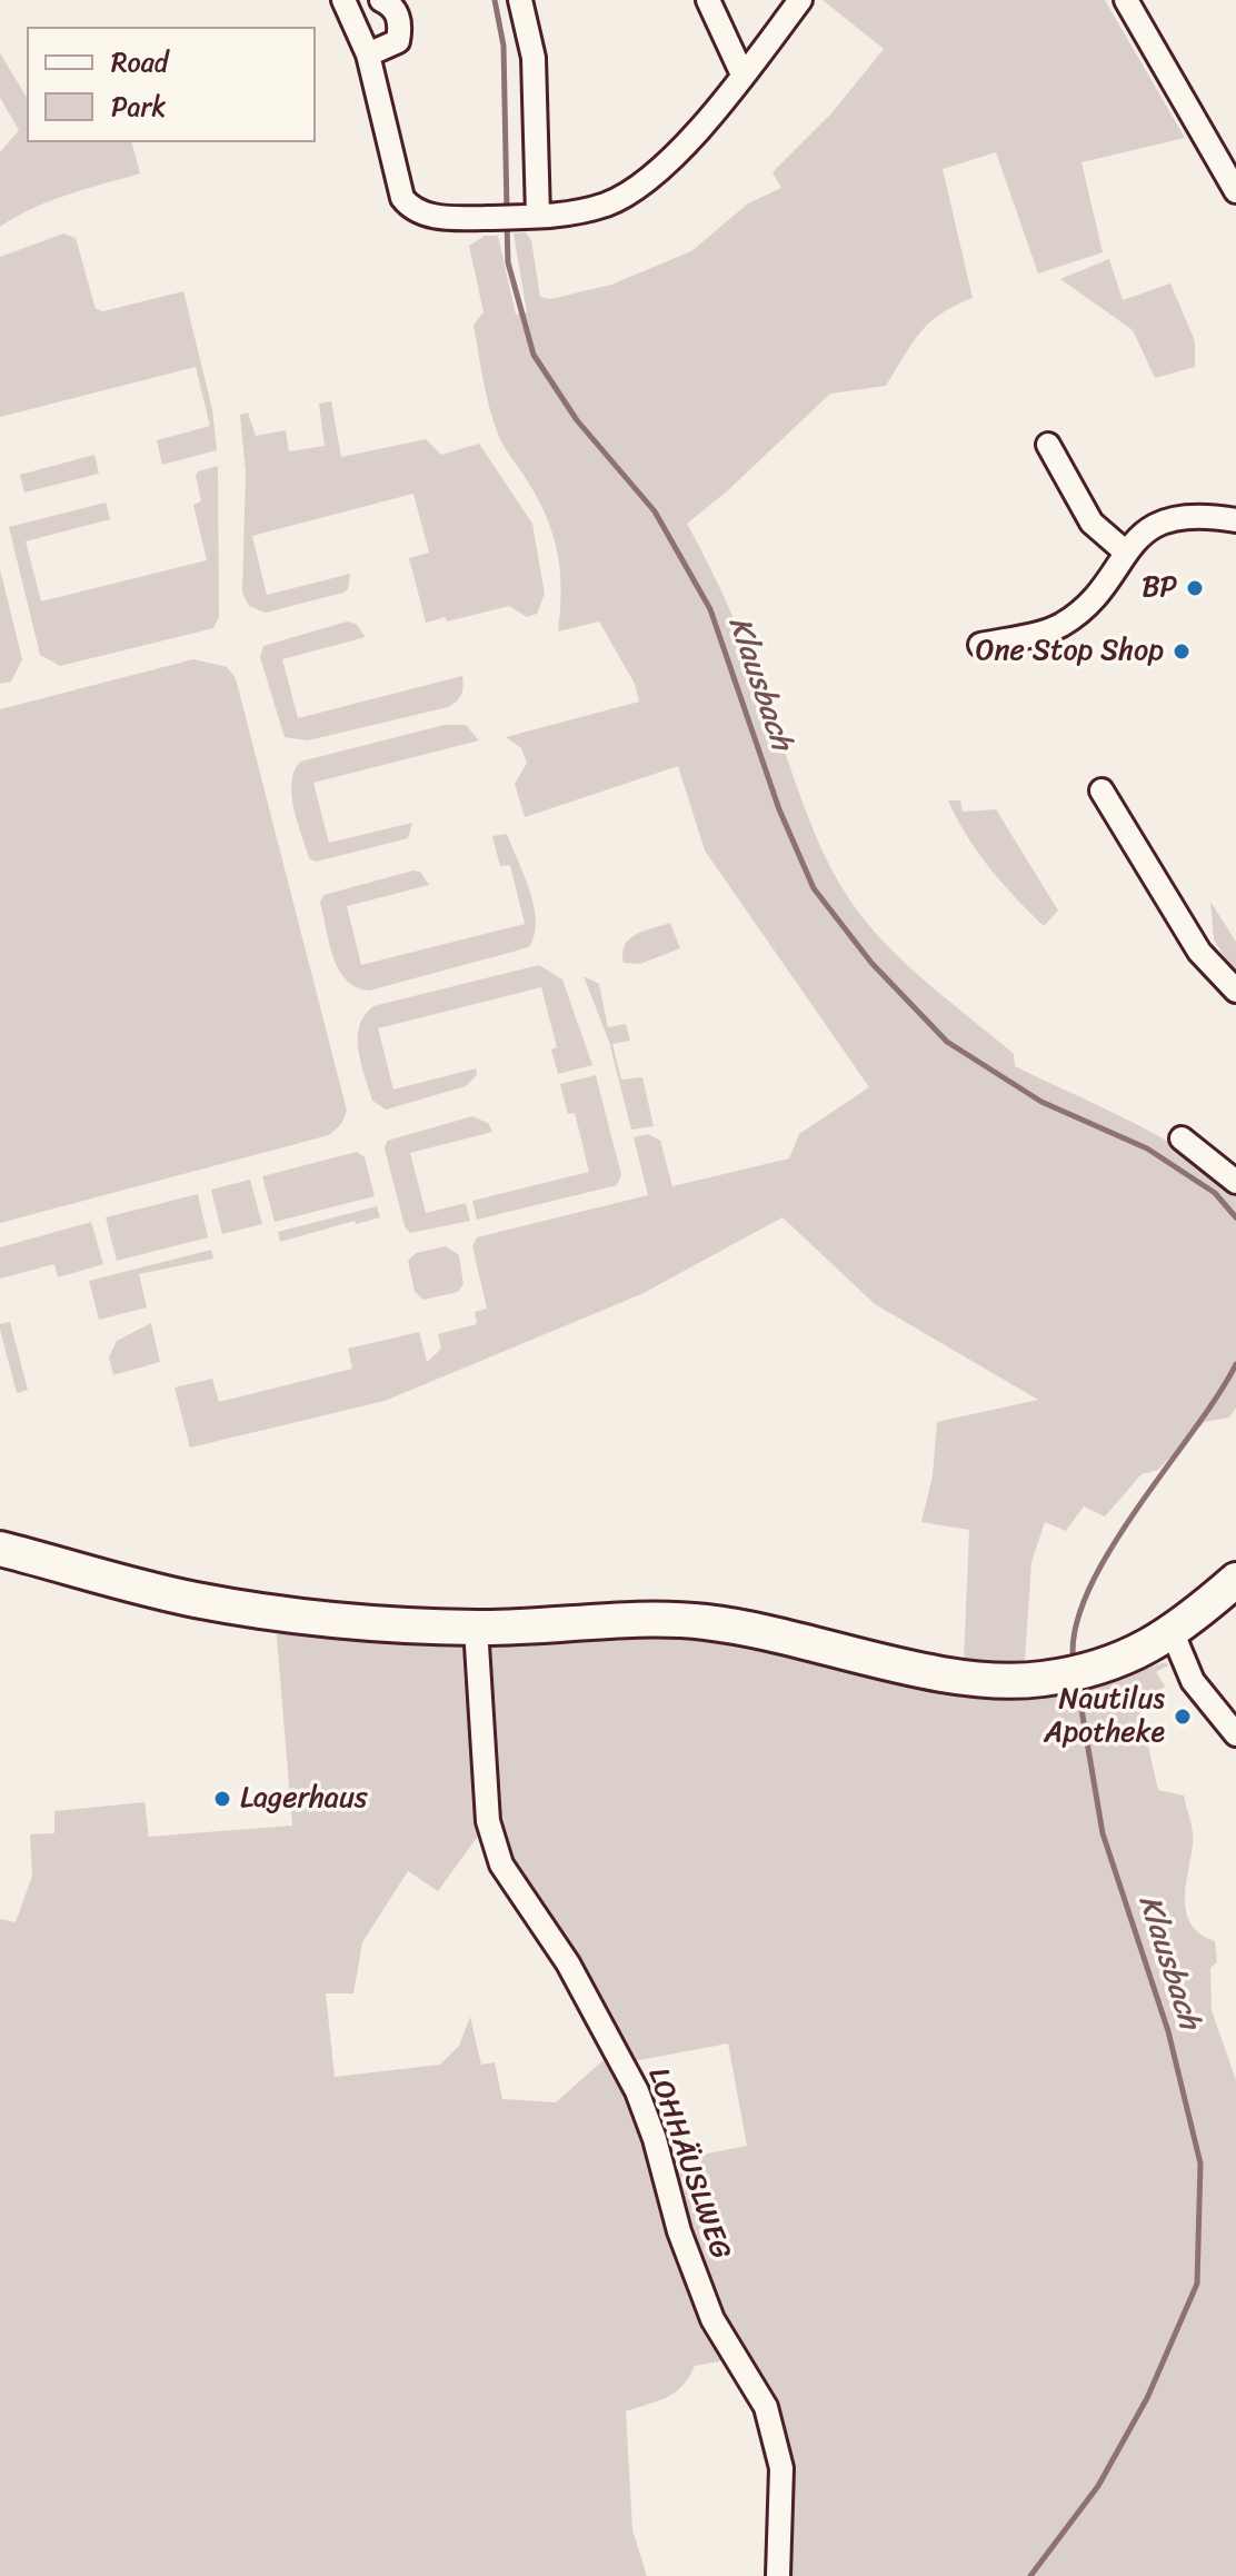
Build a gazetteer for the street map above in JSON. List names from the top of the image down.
{
  "streets": {
    "street": ["LOHHÄUSLWEG"]
  },
  "water": ["Klausbach"],
  "places": [
    "BP",
    "One Stop Shop",
    "Nautilus Apotheke",
    "Lagerhaus"
  ],
  "legend": ["Road", "Park"]
}
